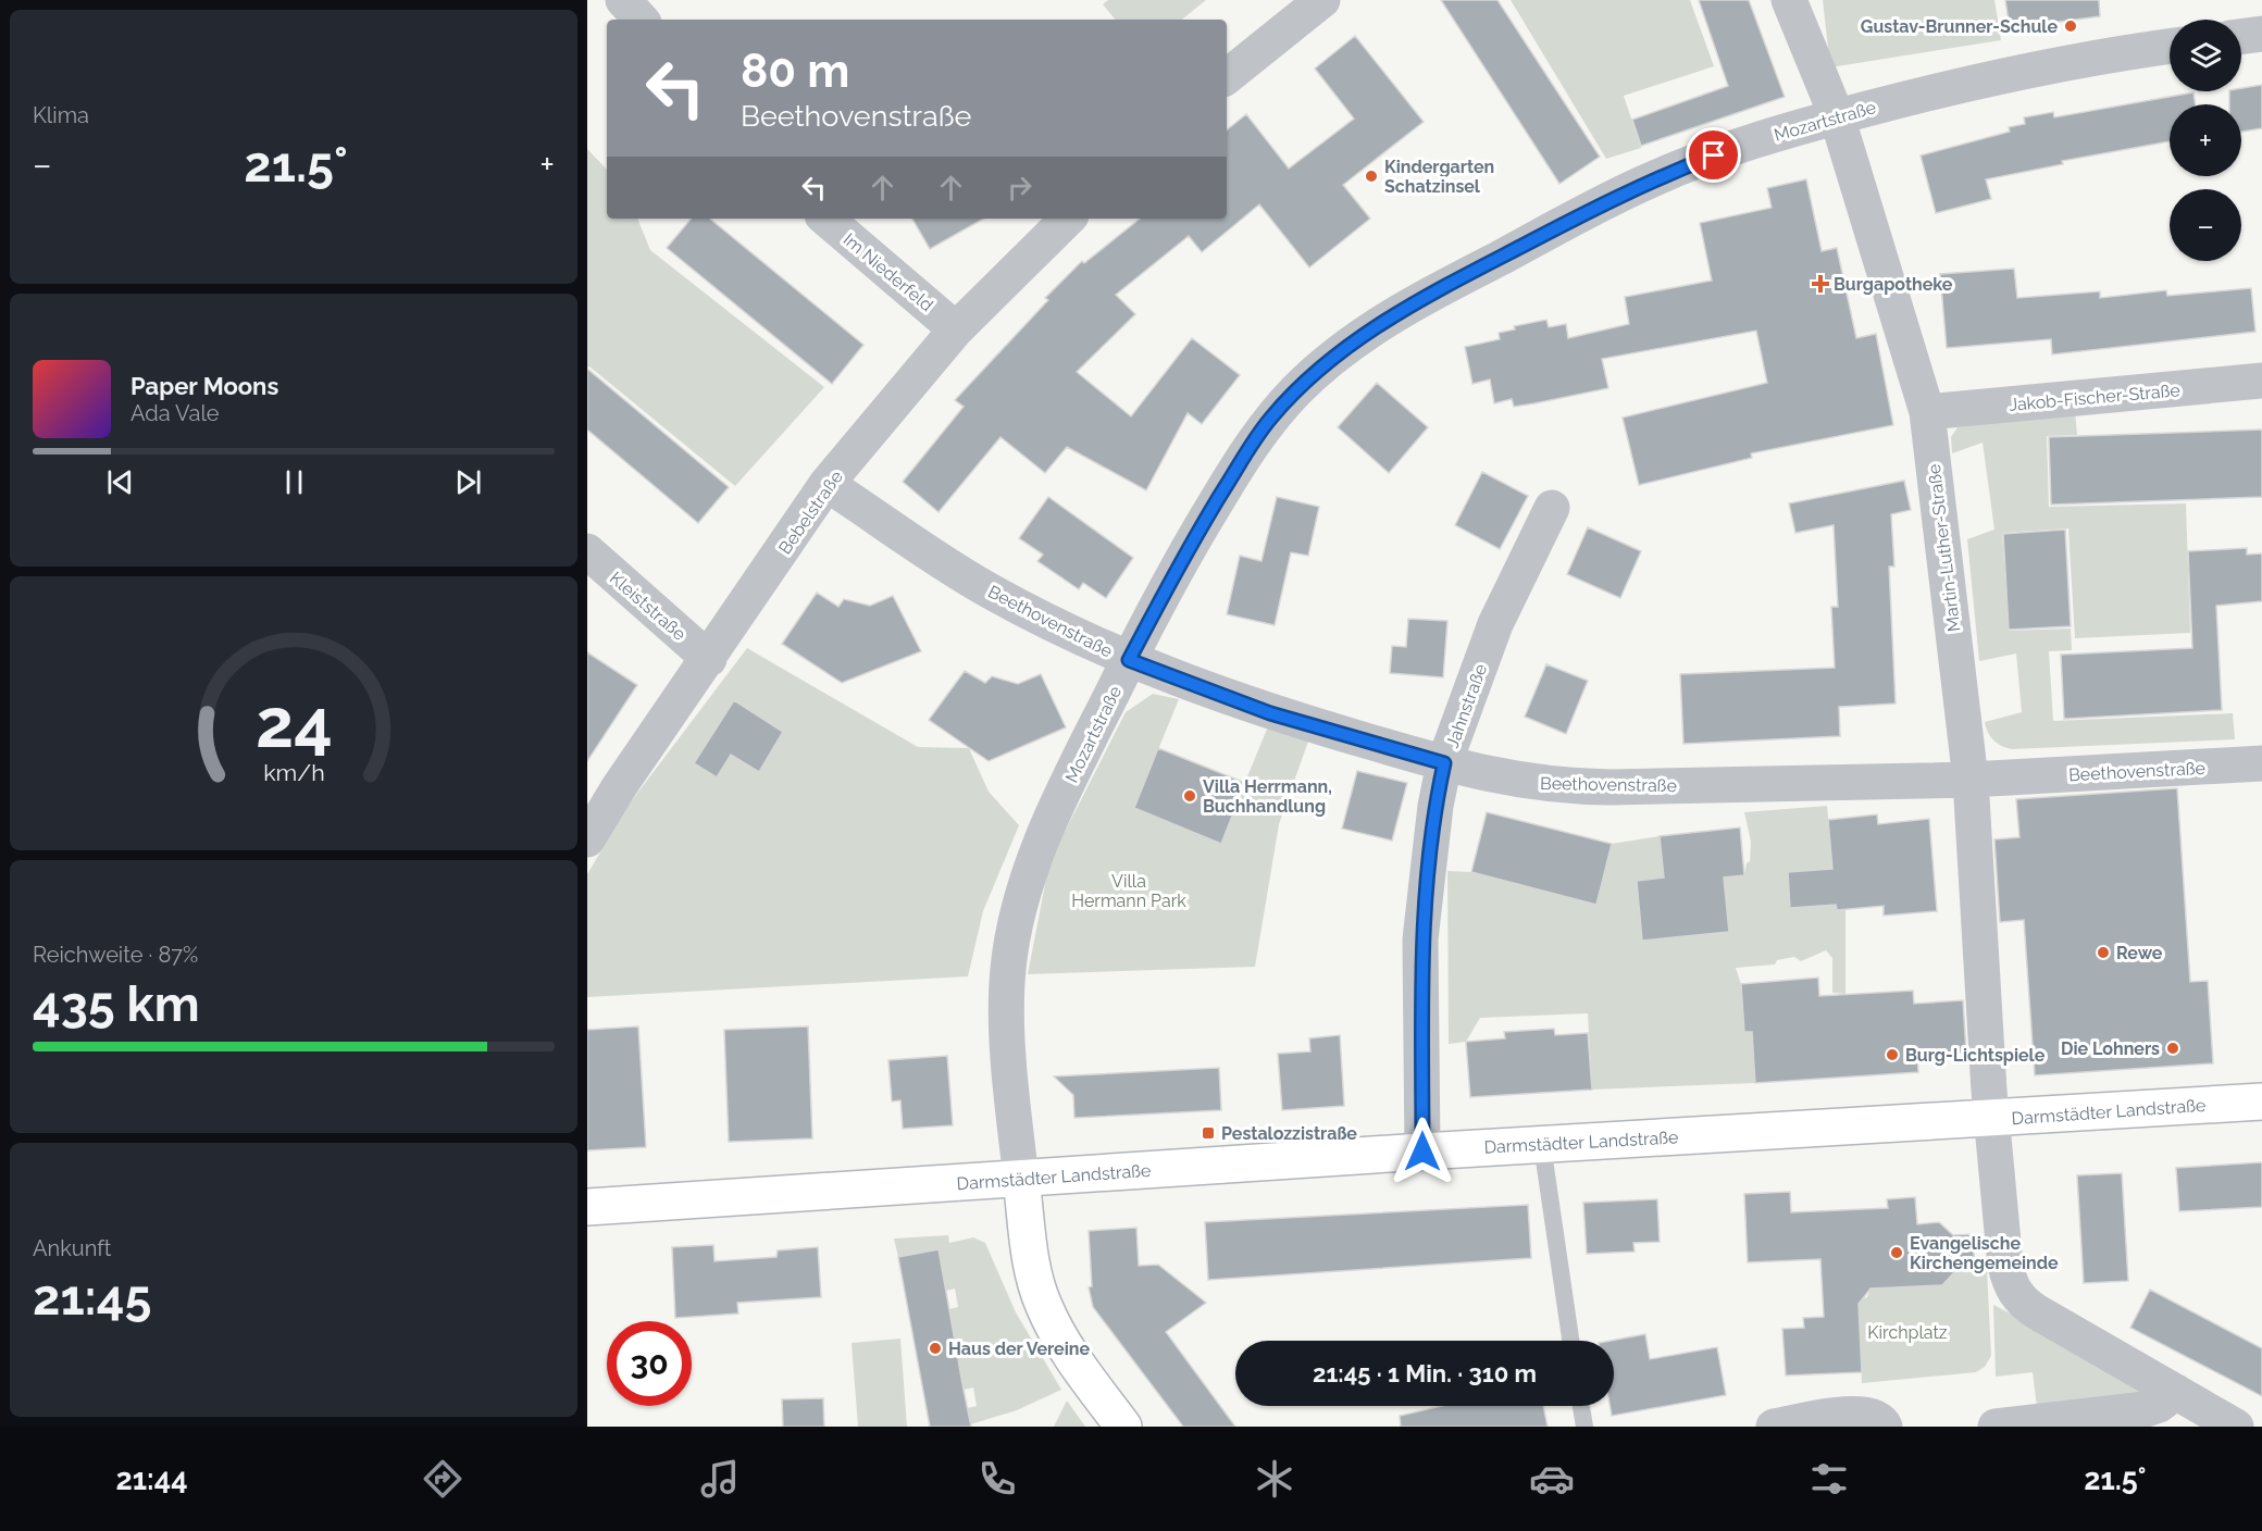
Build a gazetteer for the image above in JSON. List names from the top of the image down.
{
  "streets": {
    "main road": ["Darmstädter Landstraße"],
    "street": [
      "Mozartstraße",
      "Im Niederfeld",
      "Jakob-Fischer-Straße",
      "Bebelstraße",
      "Martin-Luther-Straße",
      "Kleiststraße",
      "Beethovenstraße",
      "Jahnstraße"
    ]
  },
  "crossings": [
    ["Mozartstraße", "Martin-Luther-Straße"],
    ["Mozartstraße", "Beethovenstraße"],
    ["Mozartstraße", "Darmstädter Landstraße"],
    ["Im Niederfeld", "Bebelstraße"],
    ["Jakob-Fischer-Straße", "Martin-Luther-Straße"],
    ["Bebelstraße", "Kleiststraße"],
    ["Bebelstraße", "Beethovenstraße"],
    ["Martin-Luther-Straße", "Beethovenstraße"],
    ["Martin-Luther-Straße", "Darmstädter Landstraße"],
    ["Beethovenstraße", "Jahnstraße"],
    ["Jahnstraße", "Darmstädter Landstraße"]
  ],
  "parks": ["Villa Hermann Park", "Kirchplatz"],
  "places": {
    "other": [
      "Gustav-Brunner-Schule",
      "Kindergarten Schatzinsel",
      "Villa Herrmann, Buchhandlung",
      "Rewe",
      "Die Lohners",
      "Burg-Lichtspiele",
      "Evangelische Kirchengemeinde",
      "Haus der Vereine"
    ],
    "health": ["Burgapotheke"],
    "transit": ["Pestalozzistraße"]
  },
  "page": {
    "tile": [
      "Klima",
      ["Reichweite · 87%", "435 km"],
      ["Ankunft", "21:45"]
    ],
    "map_buttons": ["+", "−"],
    "turn": ["80 m", "Beethovenstraße"],
    "heat": ["−", "21.5°", "+"],
    "song": ["Paper Moons", "Ada Vale"],
    "limit": "30",
    "trip": "21:45 · 1 Min. · 310 m",
    "tabs": ["21:44", "21.5°"],
    "gauge": ["24", "km/h"]
  }
}
